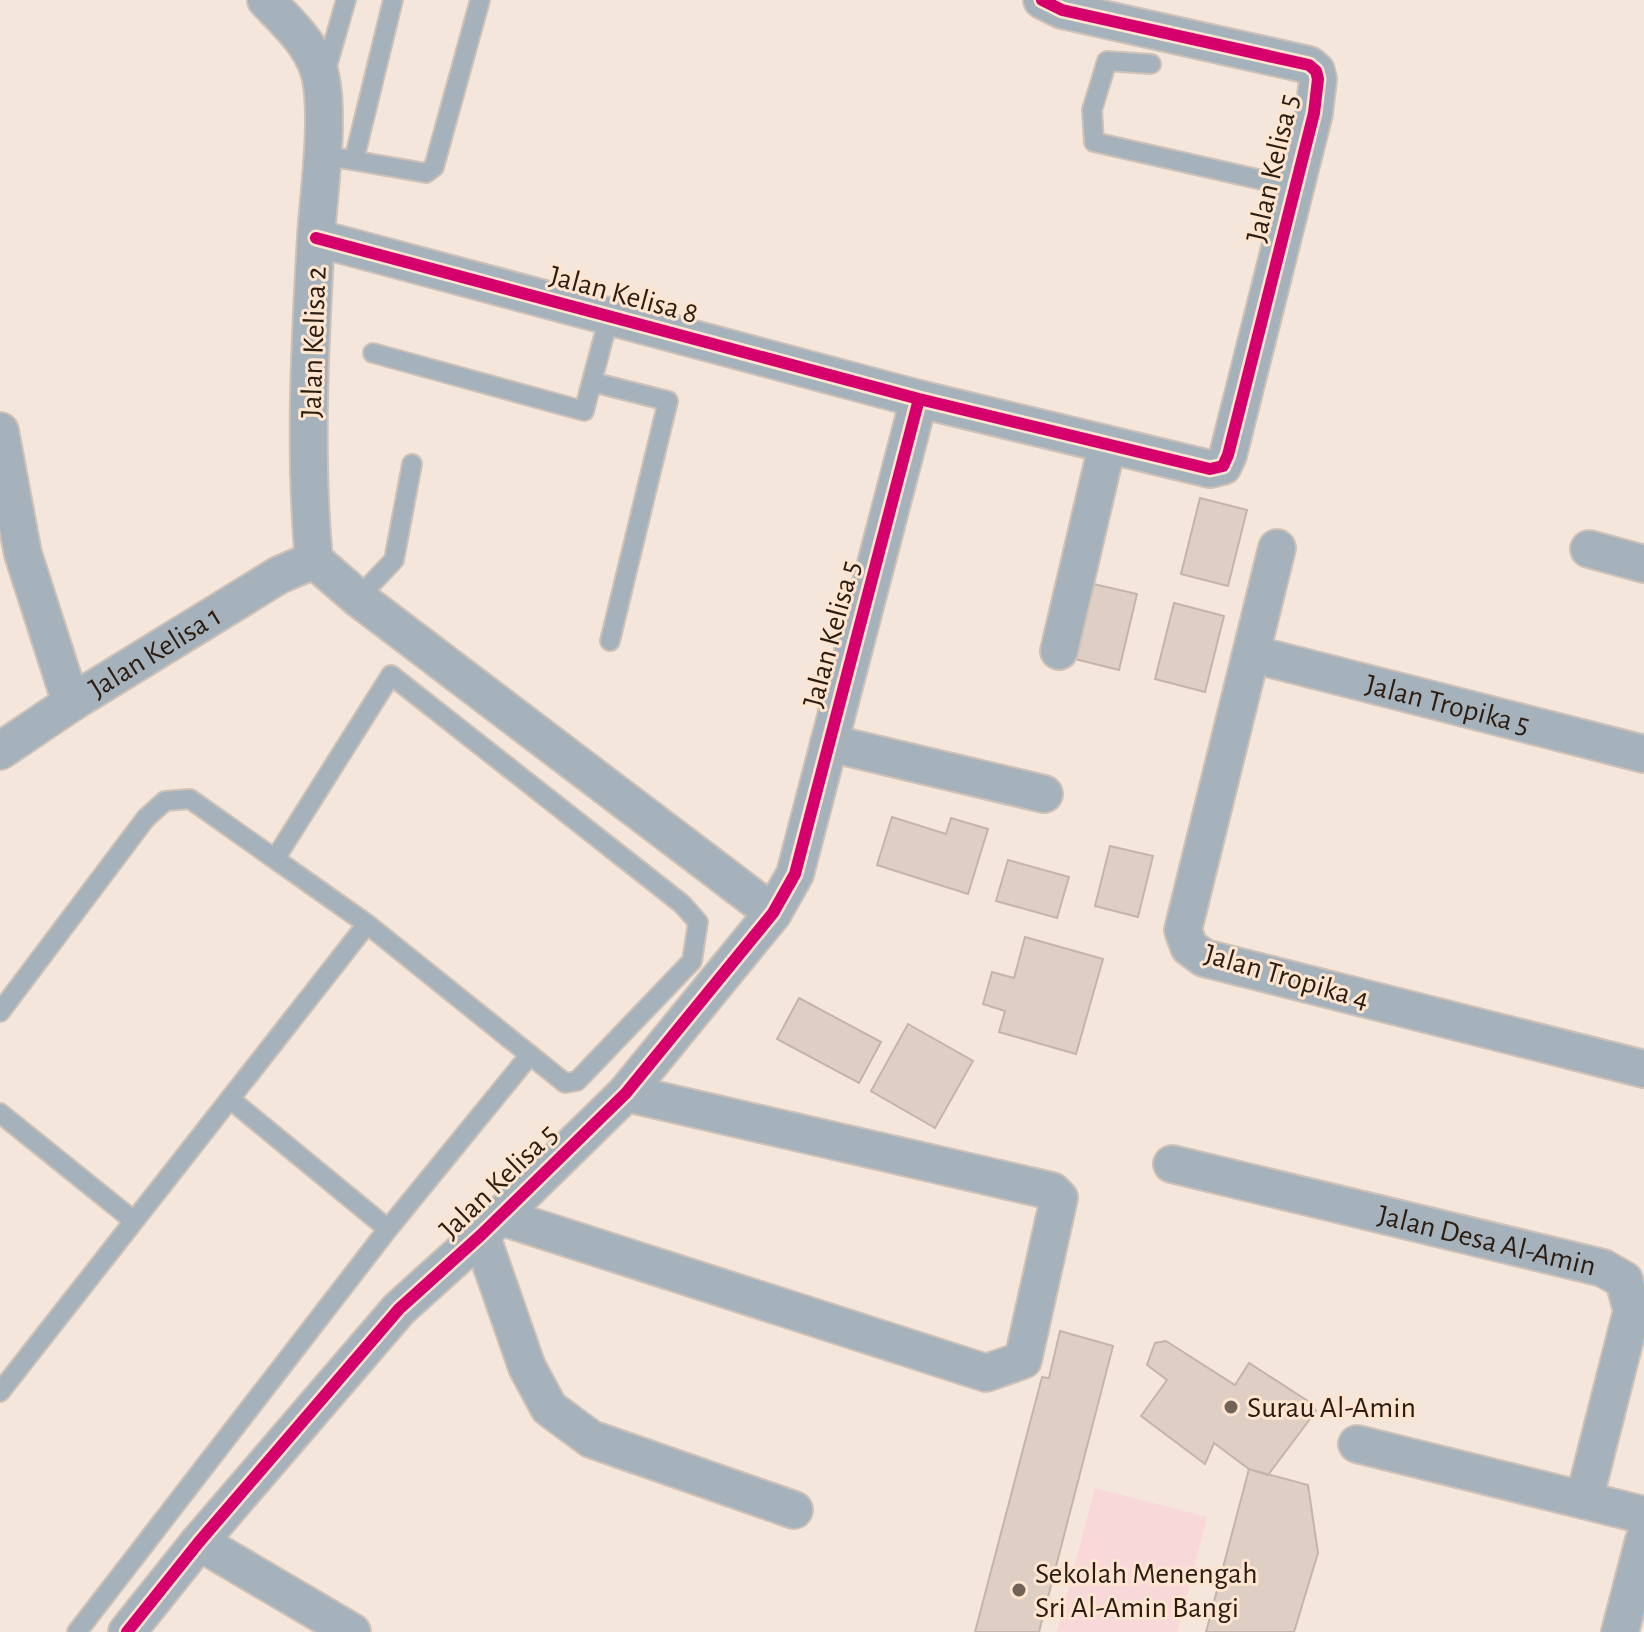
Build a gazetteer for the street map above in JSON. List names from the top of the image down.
{
  "streets": {
    "street": [
      "Jalan Kelisa 5",
      "Jalan Kelisa 8",
      "Jalan Kelisa 2",
      "Jalan Kelisa 1",
      "Jalan Tropika 5",
      "Jalan Tropika 4",
      "Jalan Desa Al-Amin"
    ]
  },
  "crossings": [
    ["Jalan Kelisa 5", "Jalan Kelisa 8"],
    ["Jalan Kelisa 8", "Jalan Kelisa 2"],
    ["Jalan Kelisa 2", "Jalan Kelisa 1"],
    ["Jalan Tropika 5", "Jalan Tropika 4"]
  ],
  "places": ["Surau Al-Amin", "Sekolah Menengah Sri Al-Amin Bangi"]
}
